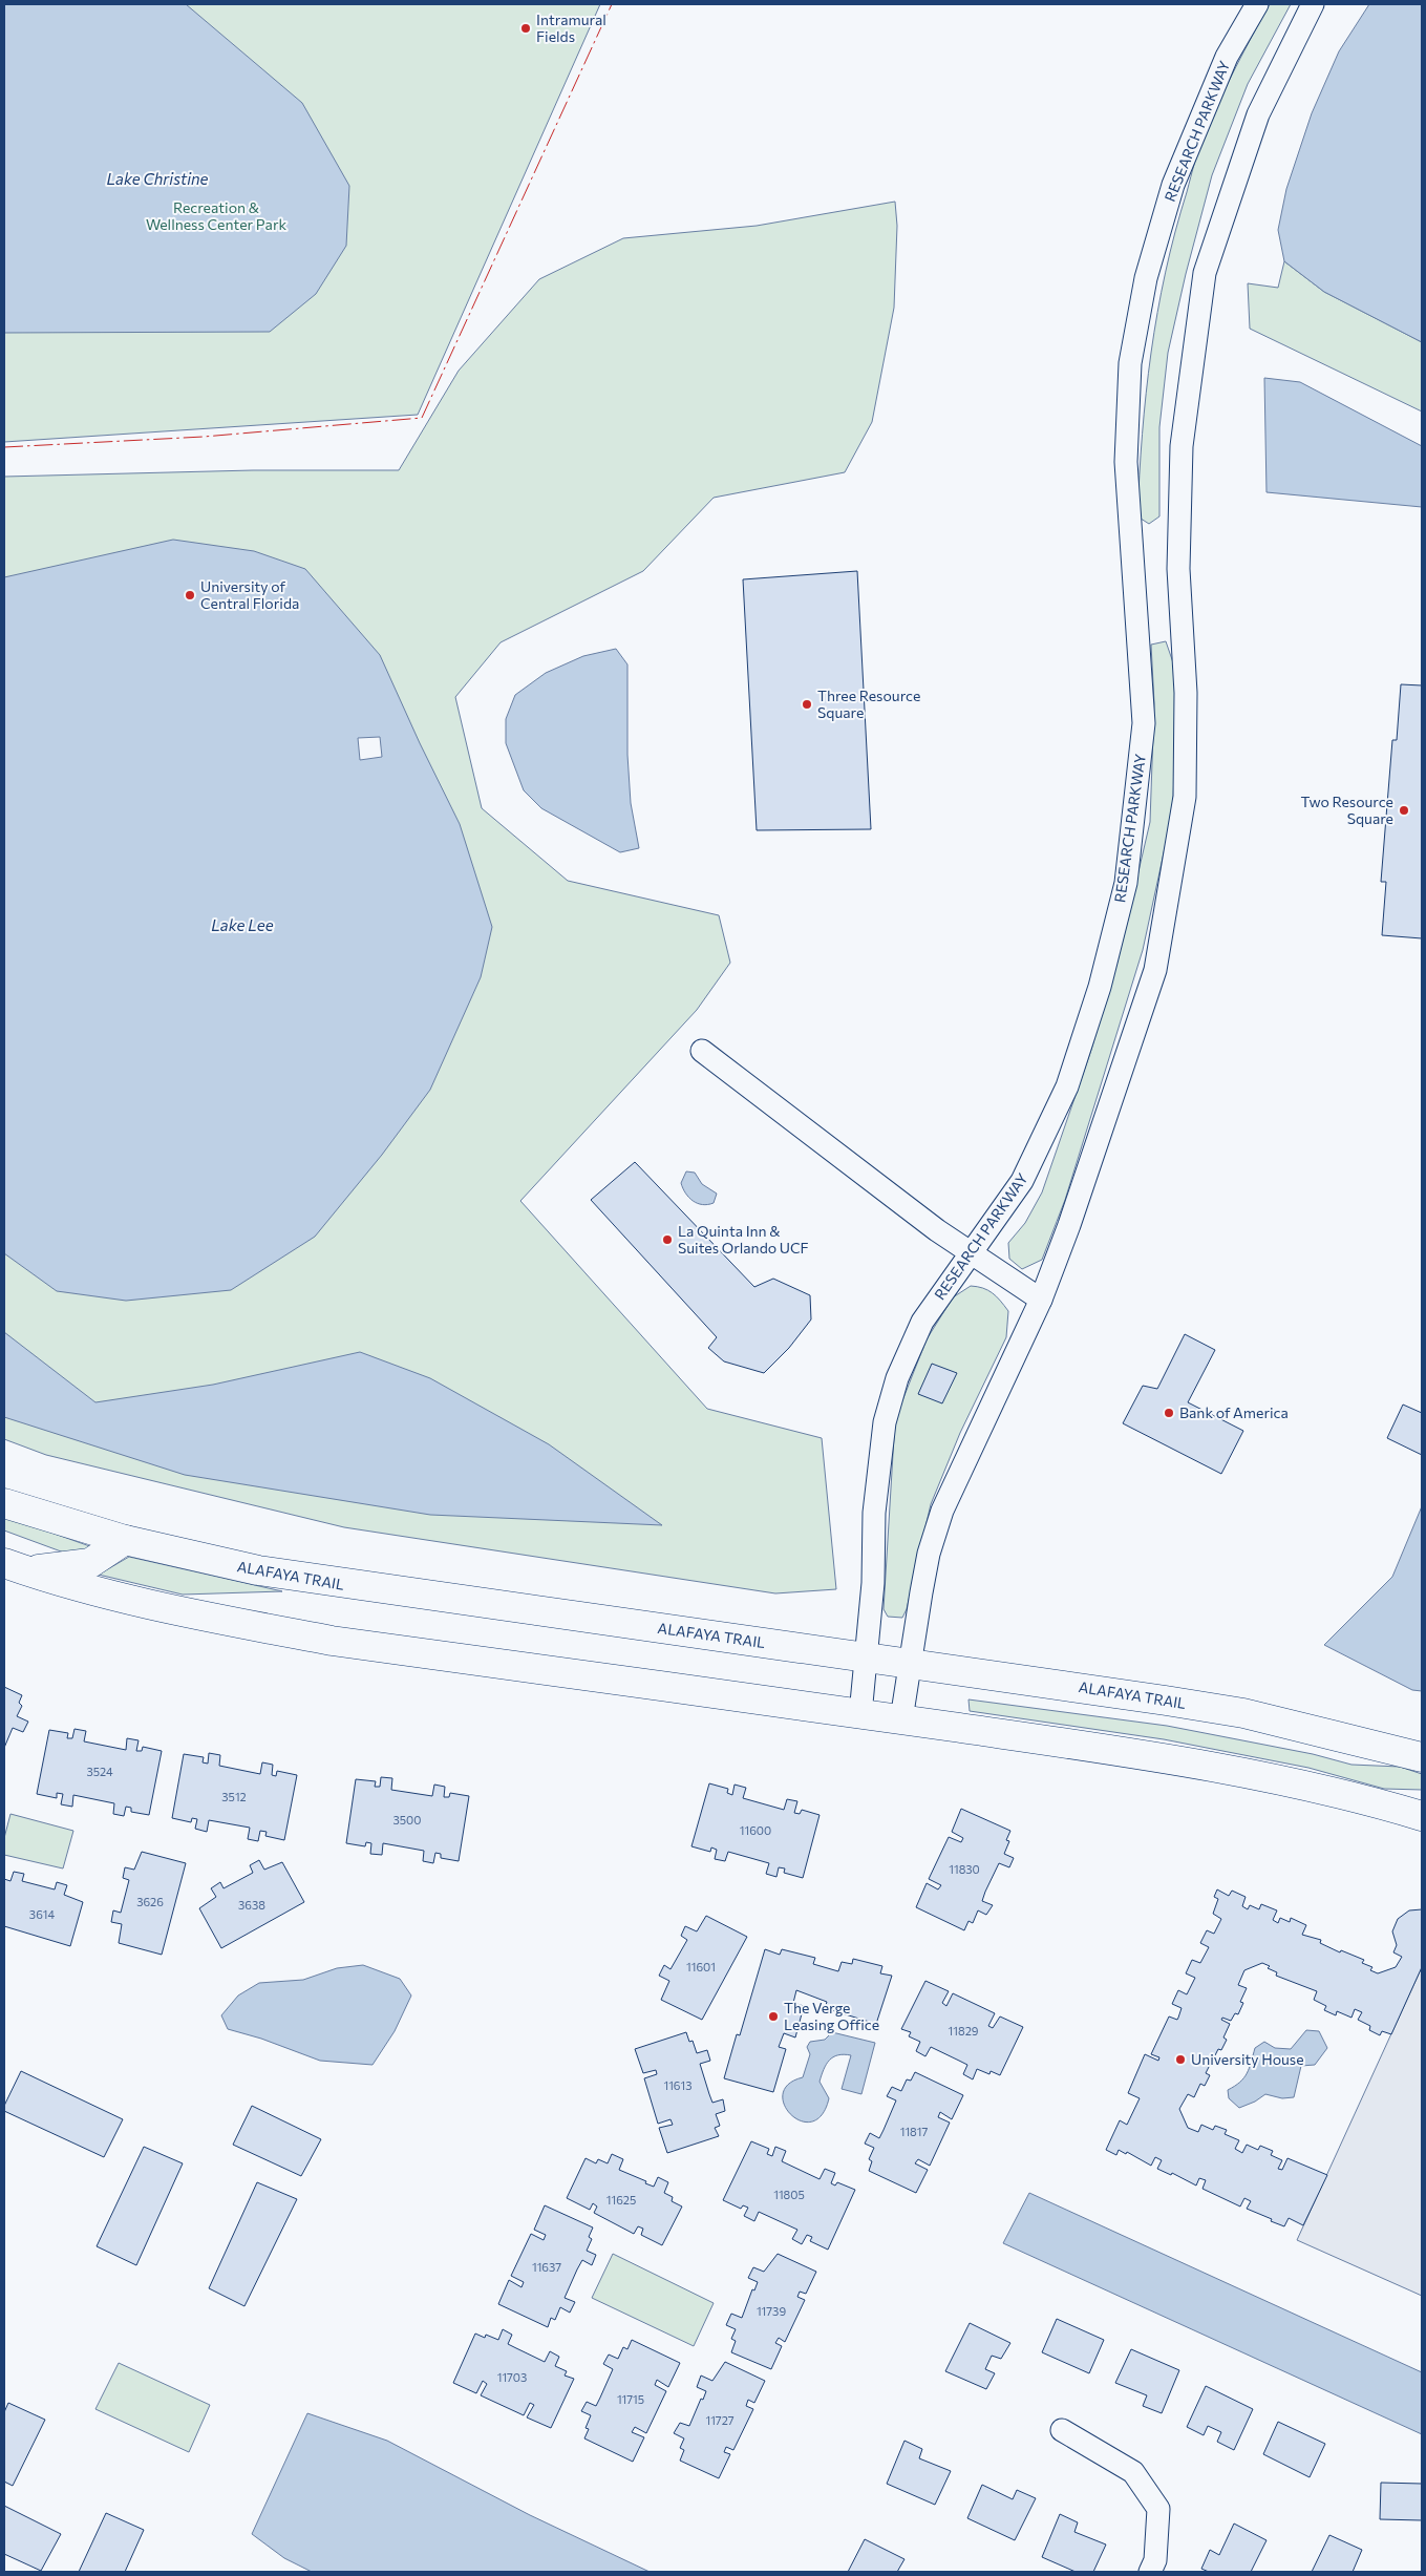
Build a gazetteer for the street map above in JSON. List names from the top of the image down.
{
  "streets": {
    "main road": ["ALAFAYA TRAIL"],
    "street": ["RESEARCH PARKWAY"]
  },
  "crossings": [
    ["RESEARCH PARKWAY", "ALAFAYA TRAIL"]
  ],
  "water": ["Lake Christine", "Lake Lee"],
  "parks": ["Recreation & Wellness Center Park"],
  "places": [
    "Intramural Fields",
    "University of Central Florida",
    "Three Resource Square",
    "Two Resource Square",
    "La Quinta Inn & Suites Orlando UCF",
    "Bank of America",
    "The Verge Leasing Office",
    "University House"
  ],
  "house_numbers": [
    "3524",
    "3512",
    "3500",
    "11600",
    "11830",
    "3626",
    "3638",
    "3614",
    "11601",
    "11829",
    "11613",
    "11817",
    "11805",
    "11625",
    "11637",
    "11739",
    "11703",
    "11715",
    "11727"
  ]
}
